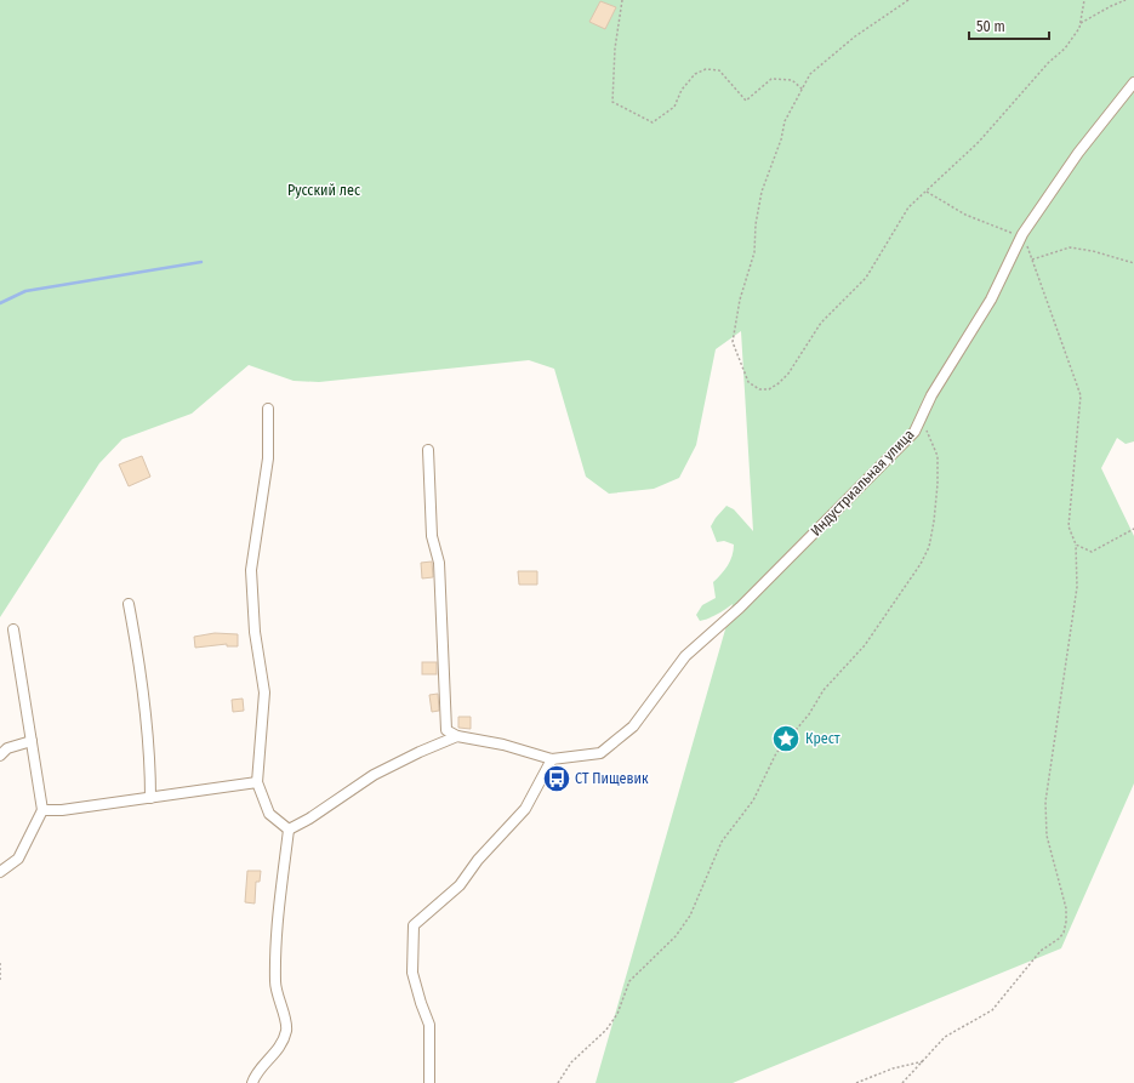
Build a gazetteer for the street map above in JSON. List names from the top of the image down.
{
  "streets": {
    "street": ["Индустриальная улица"]
  },
  "parks": ["Русский лес"],
  "places": {
    "place": ["Крест"],
    "bus stop": ["СТ Пищевик"]
  },
  "scale_bar": "50 m"
}
